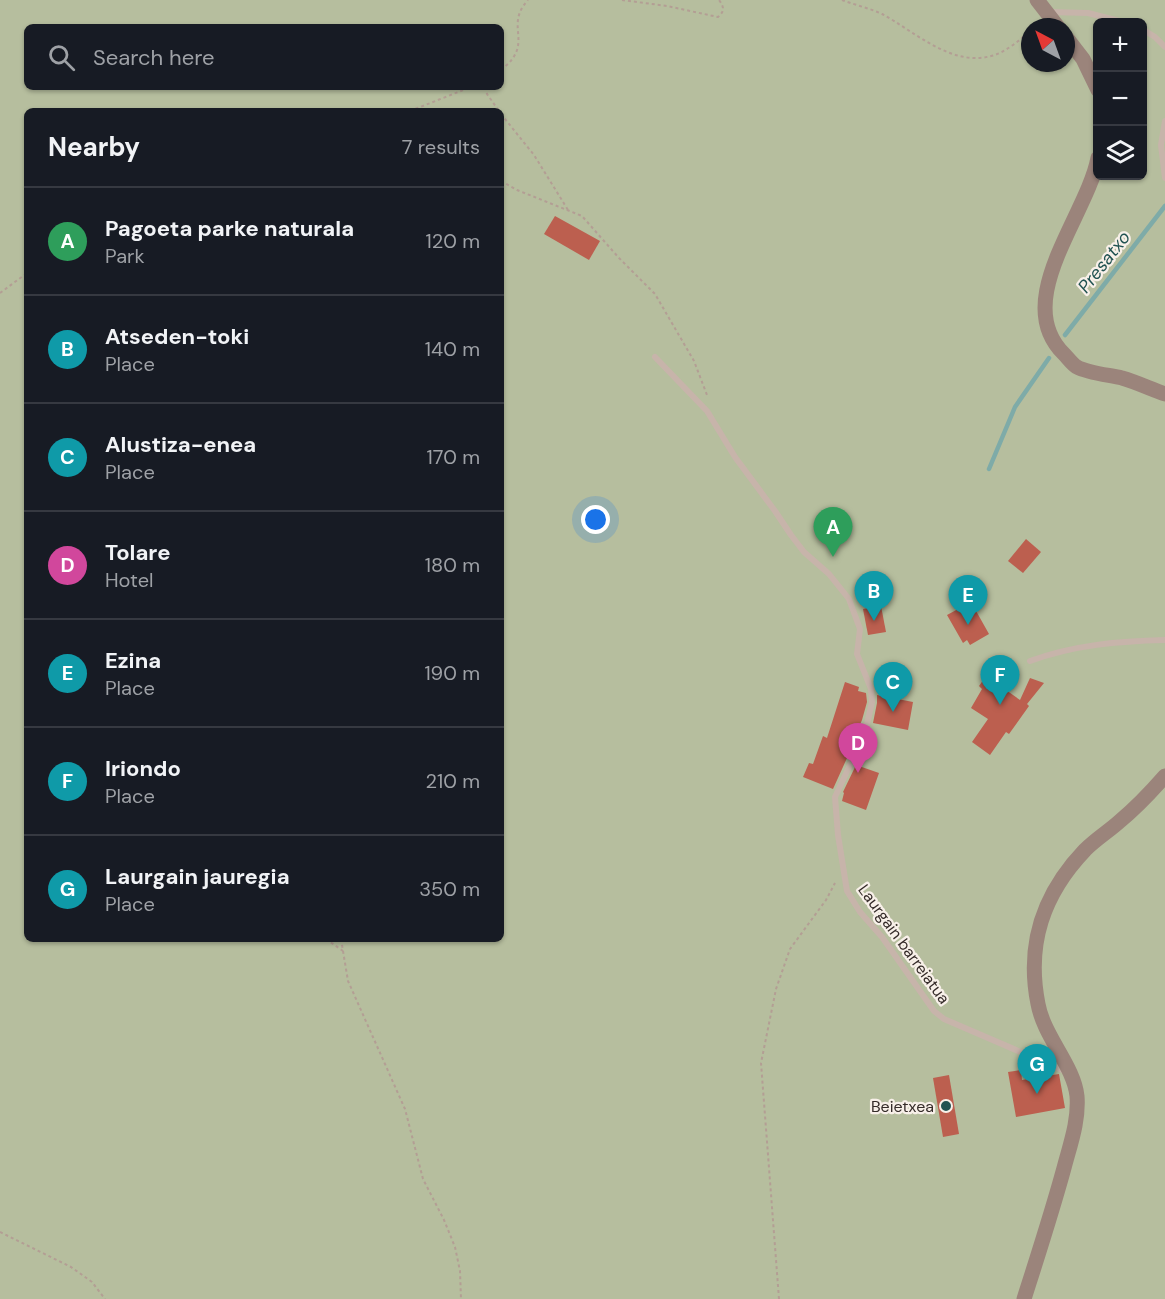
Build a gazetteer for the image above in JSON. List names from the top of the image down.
{
  "streets": {
    "lane": ["Laurgain barreiatua"]
  },
  "water": ["Presatxo"],
  "places": ["Beietxea"],
  "north": "top left",
  "page": {
    "map_buttons": ["+", "−"],
    "search": "Search here",
    "heading": ["Nearby", "7 results"],
    "list": [
      {
        "mark": "A",
        "name": "Pagoeta parke naturala",
        "note": "Park",
        "value": "120 m"
      },
      {
        "mark": "B",
        "name": "Atseden-toki",
        "note": "Place",
        "value": "140 m"
      },
      {
        "mark": "C",
        "name": "Alustiza-enea",
        "note": "Place",
        "value": "170 m"
      },
      {
        "mark": "D",
        "name": "Tolare",
        "note": "Hotel",
        "value": "180 m"
      },
      {
        "mark": "E",
        "name": "Ezina",
        "note": "Place",
        "value": "190 m"
      },
      {
        "mark": "F",
        "name": "Iriondo",
        "note": "Place",
        "value": "210 m"
      },
      {
        "mark": "G",
        "name": "Laurgain jauregia",
        "note": "Place",
        "value": "350 m"
      }
    ],
    "pins": [
      "A",
      "B",
      "E",
      "F",
      "C",
      "D",
      "G"
    ]
  }
}
